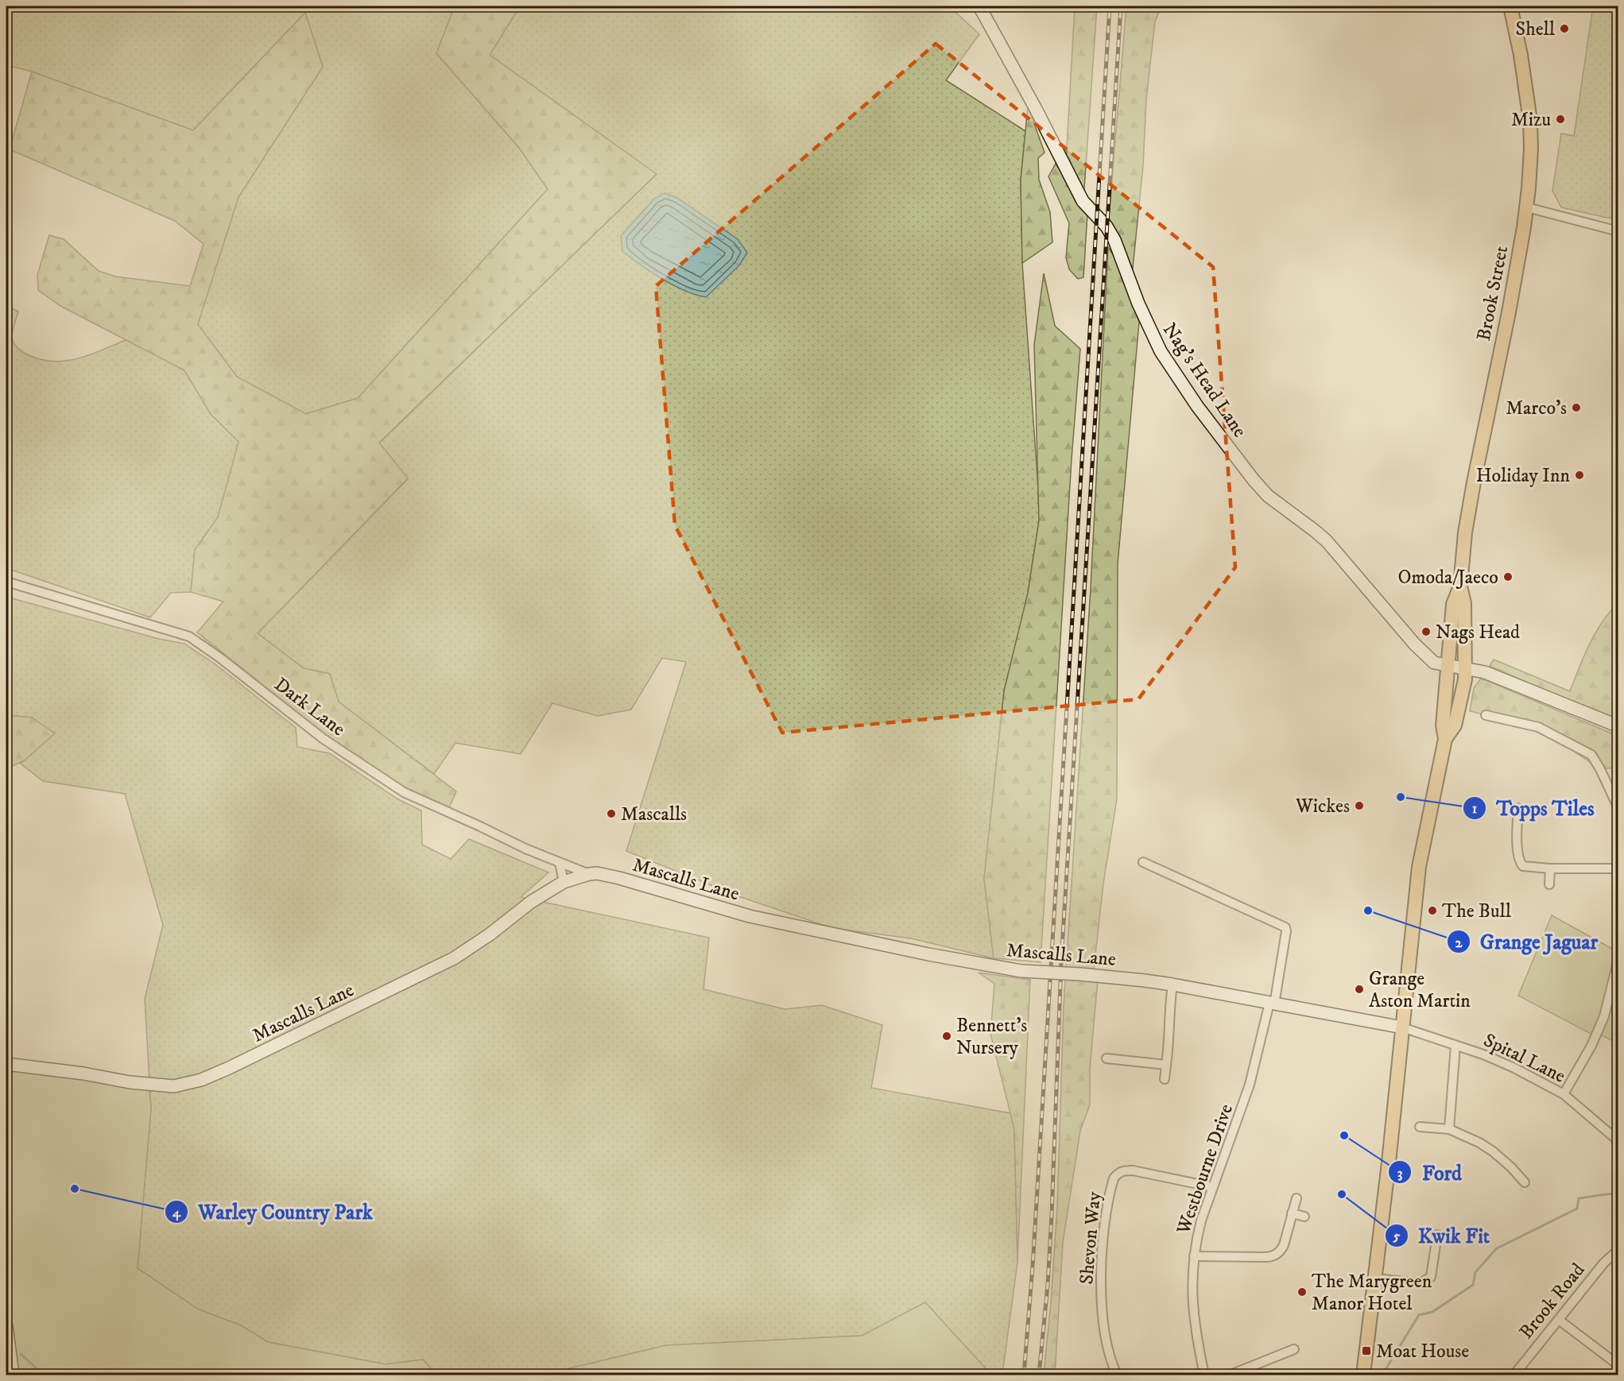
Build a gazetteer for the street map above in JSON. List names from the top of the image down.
{
  "streets": {
    "main road": ["Brook Street"],
    "street": [
      "Nag's Head Lane",
      "Dark Lane",
      "Mascalls Lane",
      "Spital Lane",
      "Westbourne Drive",
      "Shevon Way",
      "Brook Road"
    ]
  },
  "crossings": [
    ["Brook Street", "Nag's Head Lane"],
    ["Brook Street", "Mascalls Lane"],
    ["Brook Street", "Spital Lane"],
    ["Dark Lane", "Mascalls Lane"],
    ["Mascalls Lane", "Spital Lane"],
    ["Mascalls Lane", "Westbourne Drive"],
    ["Westbourne Drive", "Shevon Way"]
  ],
  "places": {
    "other": [
      "Shell",
      "Mizu",
      "Marco's",
      "Holiday Inn",
      "Omoda/Jaeco",
      "Nags Head",
      "Topps Tiles",
      "Wickes",
      "Mascalls",
      "Grange Jaguar",
      "The Bull",
      "Grange Aston Martin",
      "Bennett's Nursery",
      "Ford",
      "Warley Country Park",
      "Kwik Fit",
      "The Marygreen Manor Hotel"
    ],
    "transit": ["Moat House"]
  }
}
